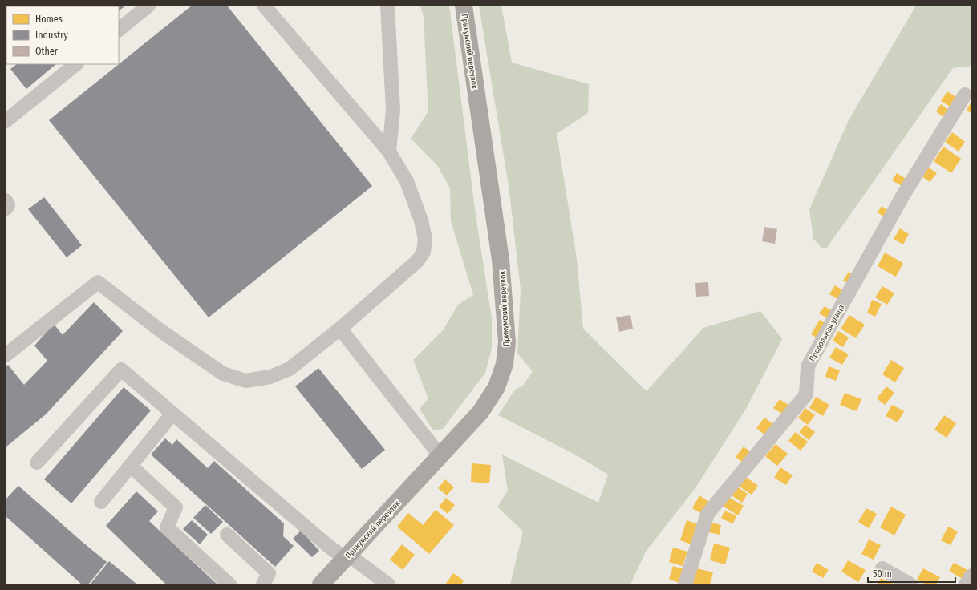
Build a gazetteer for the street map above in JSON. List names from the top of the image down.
{
  "streets": {
    "main road": ["Прикумский переулок"],
    "street": ["Продольная улица"]
  },
  "legend": ["Homes", "Industry", "Other"],
  "scale_bar": "50 m"
}
